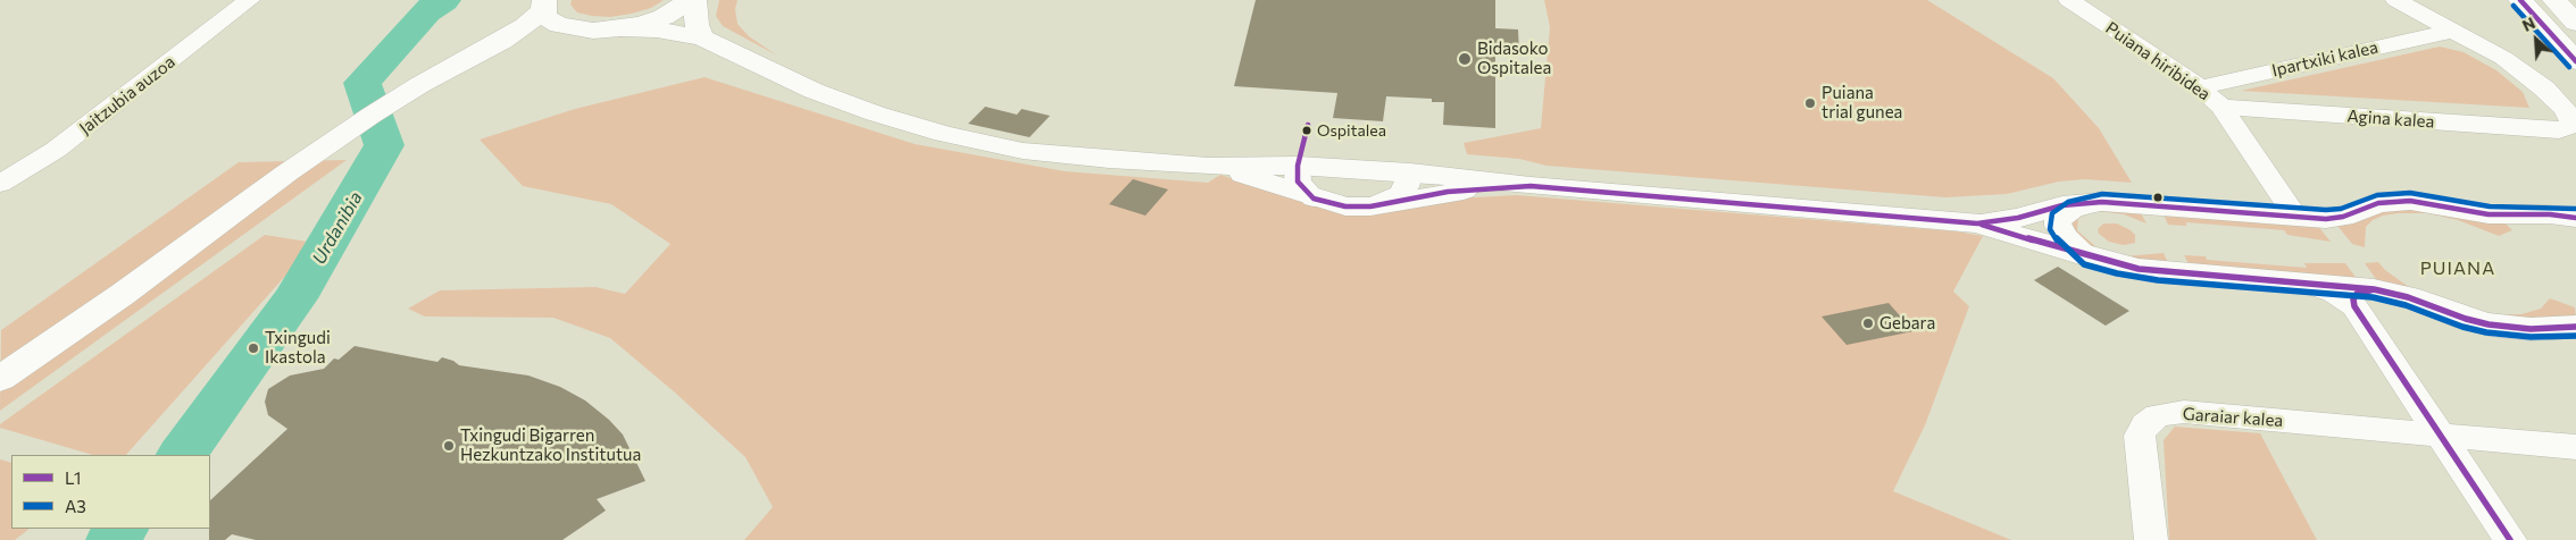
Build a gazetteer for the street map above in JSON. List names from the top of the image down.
{
  "streets": {
    "street": [
      "Ipartxiki kalea",
      "Puiana hiribidea",
      "Jaitzubia auzoa",
      "Agina kalea",
      "Garaiar kalea"
    ]
  },
  "crossings": [
    ["Ipartxiki kalea", "Puiana hiribidea"],
    ["Ipartxiki kalea", "Agina kalea"],
    ["Puiana hiribidea", "Agina kalea"]
  ],
  "districts": ["PUIANA"],
  "water": ["Urdanibia"],
  "places": [
    "Bidasoko Ospitalea",
    "Puiana trial gunea",
    "Ospitalea",
    "Gebara",
    "Txingudi Ikastola",
    "Txingudi Bigarren Hezkuntzako Institutua"
  ],
  "lines": ["transit line L1", "transit line A3"],
  "legend": ["L1", "A3"],
  "north": "top left"
}
